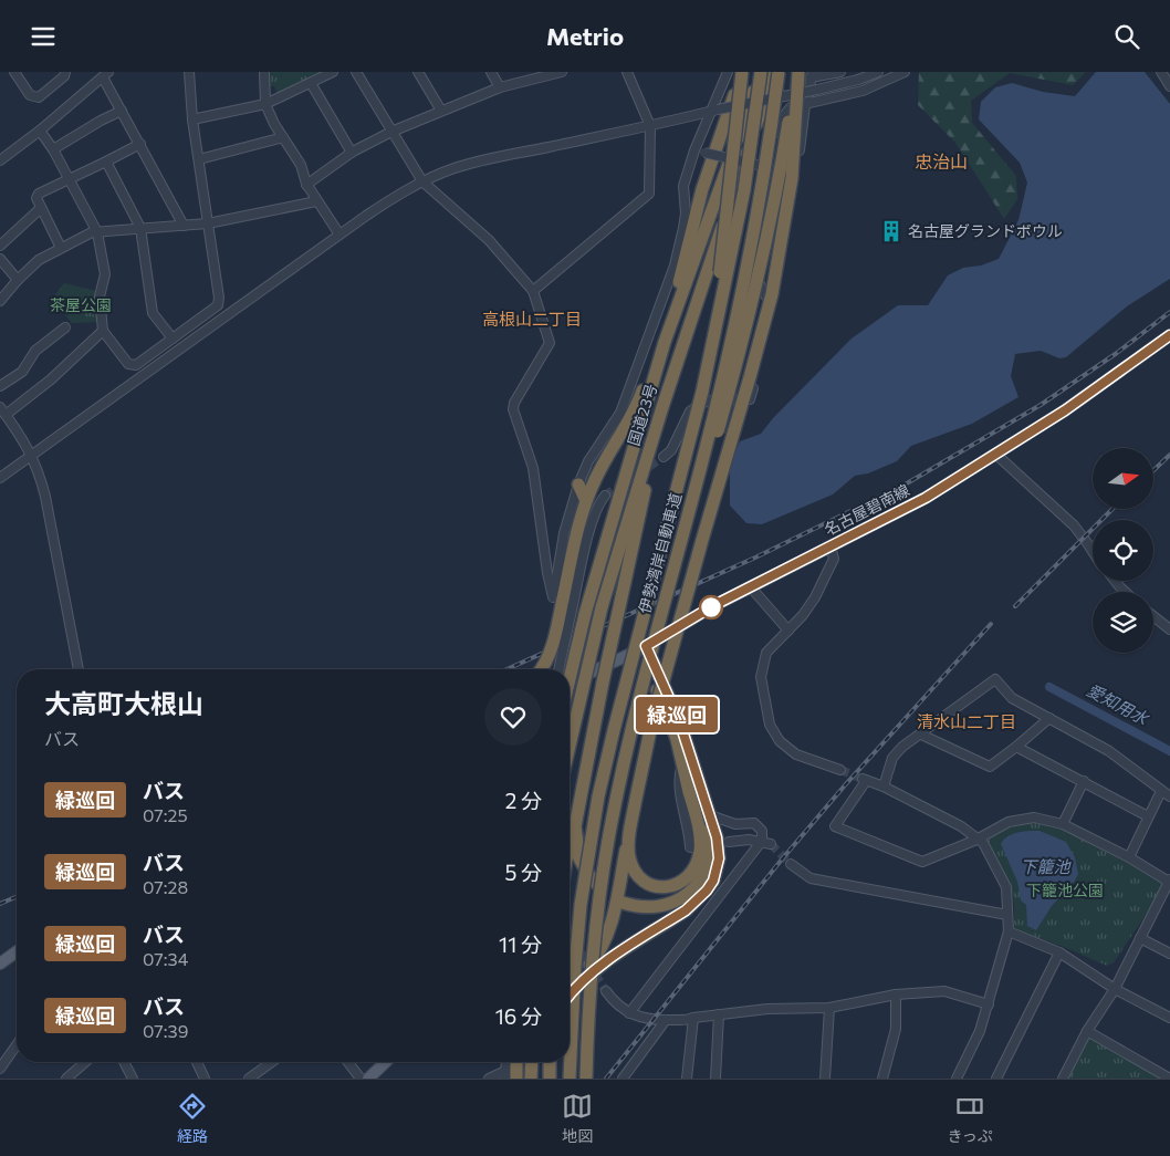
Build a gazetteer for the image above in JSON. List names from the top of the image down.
{
  "streets": {
    "highway": ["国道23号", "伊勢湾岸自動車道"],
    "main road": ["名古屋碧南線"]
  },
  "crossings": [
    ["国道23号", "伊勢湾岸自動車道"]
  ],
  "districts": ["忠治山", "高根山二丁目", "清水山二丁目"],
  "water": ["愛知用水", "下籠池"],
  "parks": ["茶屋公園", "下籠池公園"],
  "places": {
    "building": ["名古屋グランドボウル"]
  },
  "lines": ["bus line 緑巡回"],
  "north": "right",
  "page": {
    "header": "Metrio",
    "on_map": "緑巡回",
    "heading": ["大高町大根山", "バス"],
    "list": [
      {
        "mark": "緑巡回",
        "name": "バス",
        "note": "07:25",
        "value": "2 分"
      },
      {
        "mark": "緑巡回",
        "name": "バス",
        "note": "07:28",
        "value": "5 分"
      },
      {
        "mark": "緑巡回",
        "name": "バス",
        "note": "07:34",
        "value": "11 分"
      },
      {
        "mark": "緑巡回",
        "name": "バス",
        "note": "07:39",
        "value": "16 分"
      }
    ],
    "tabs": ["経路", "地図", "きっぷ"]
  }
}
